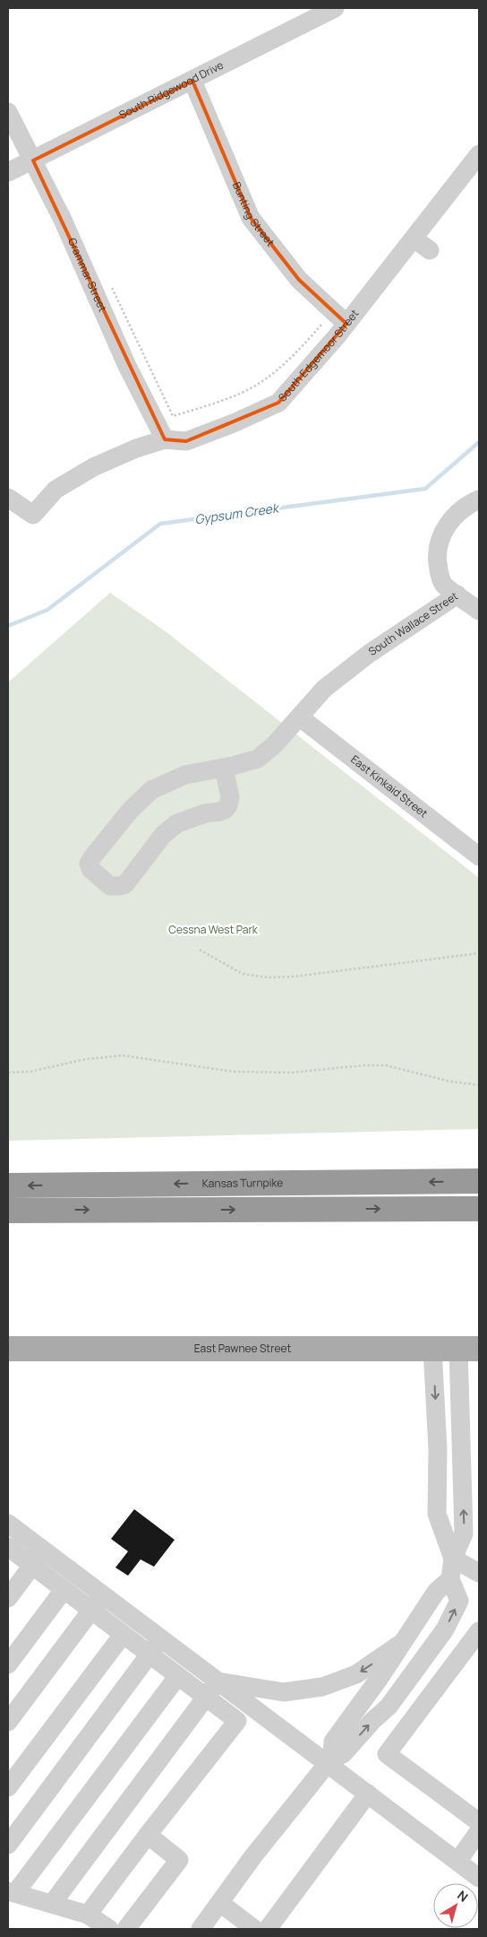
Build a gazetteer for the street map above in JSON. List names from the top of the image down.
{
  "streets": {
    "highway": ["Kansas Turnpike"],
    "main road": ["East Pawnee Street"],
    "street": [
      "South Ridgewood Drive",
      "Bunting Street",
      "Grammar Street",
      "South Edgemoor Street",
      "South Wallace Street",
      "East Kinkaid Street"
    ]
  },
  "crossings": [
    ["South Ridgewood Drive", "Bunting Street"],
    ["South Ridgewood Drive", "Grammar Street"],
    ["Bunting Street", "South Edgemoor Street"],
    ["Grammar Street", "South Edgemoor Street"],
    ["South Wallace Street", "East Kinkaid Street"]
  ],
  "water": ["Gypsum Creek"],
  "parks": ["Cessna West Park"],
  "north": "top right"
}
